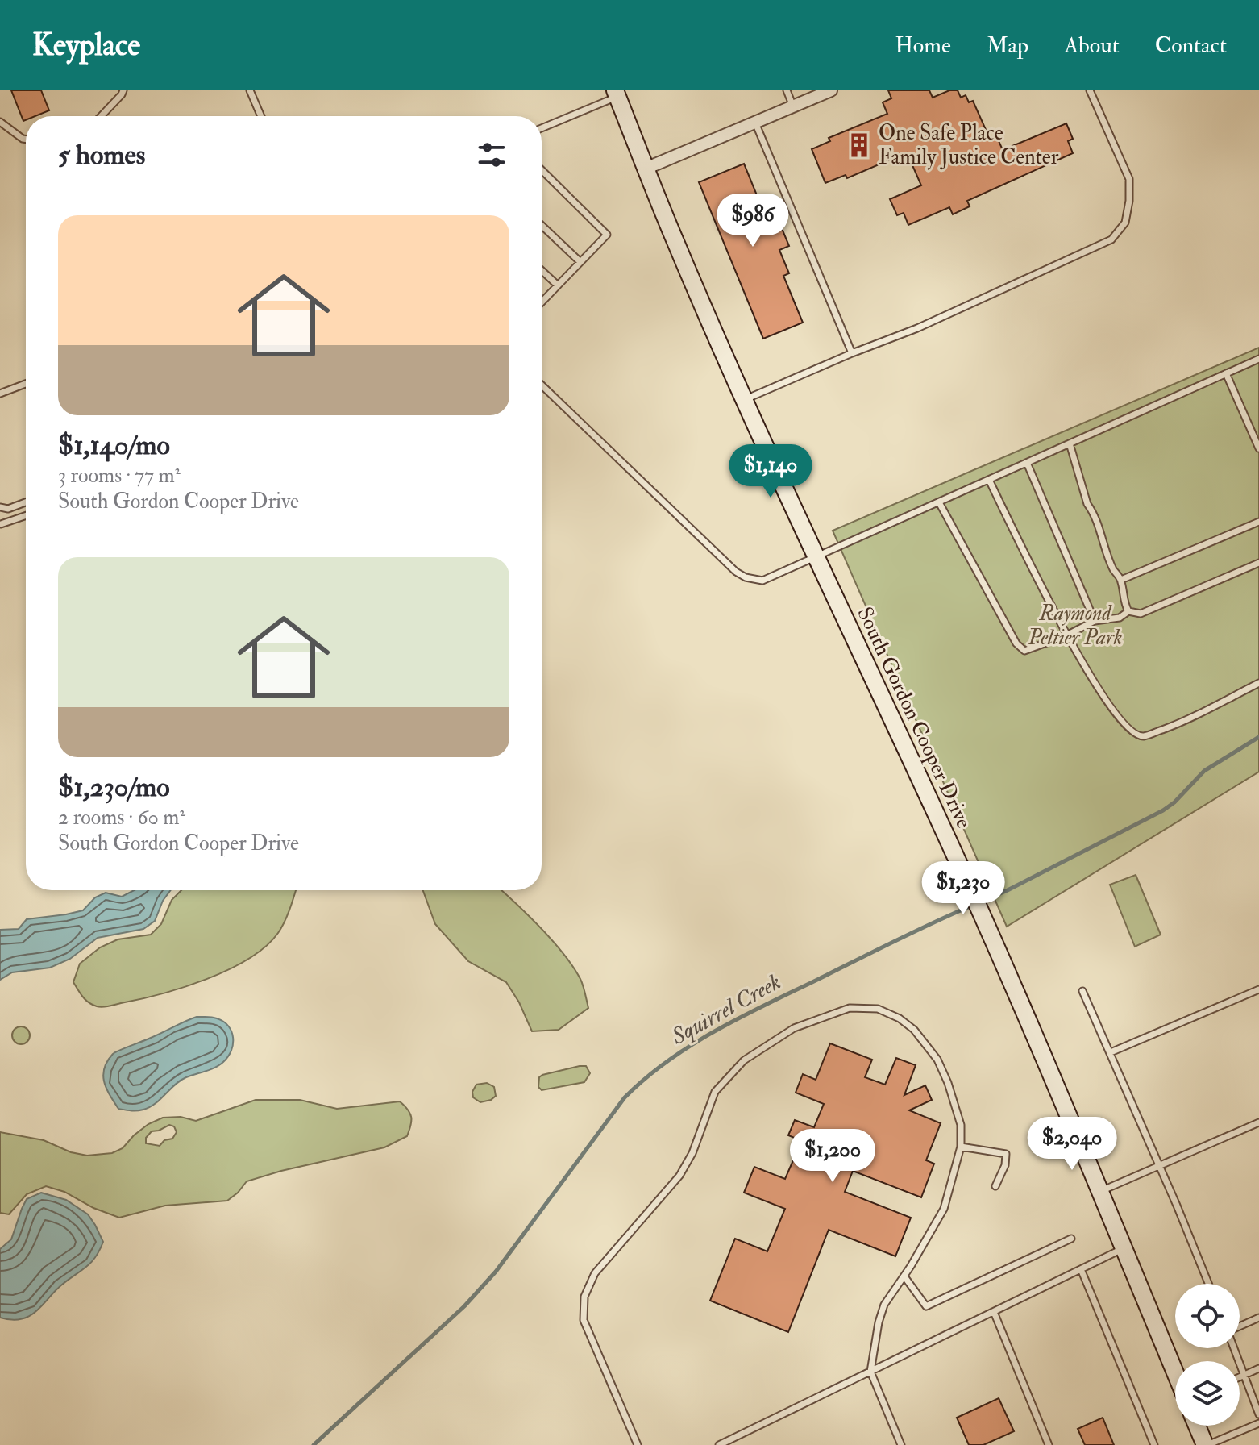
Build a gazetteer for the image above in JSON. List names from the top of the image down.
{
  "streets": {
    "main road": ["South Gordon Cooper Drive"]
  },
  "water": ["Squirrel Creek"],
  "parks": ["Raymond Peltier Park"],
  "places": {
    "building": ["One Safe Place Family Justice Center"]
  },
  "page": {
    "header": "Keyplace",
    "nav": [
      "Home",
      "Map",
      "About",
      "Contact"
    ],
    "heading": "5 homes",
    "price": [
      "$986",
      "$1,140",
      "$1,230",
      "$2,040",
      "$1,200"
    ],
    "list": [
      {
        "name": "$1,140/mo",
        "note": "3 rooms · 77 m² · South Gordon Cooper Drive"
      },
      {
        "name": "$1,230/mo",
        "note": "2 rooms · 60 m² · South Gordon Cooper Drive"
      }
    ]
  }
}
